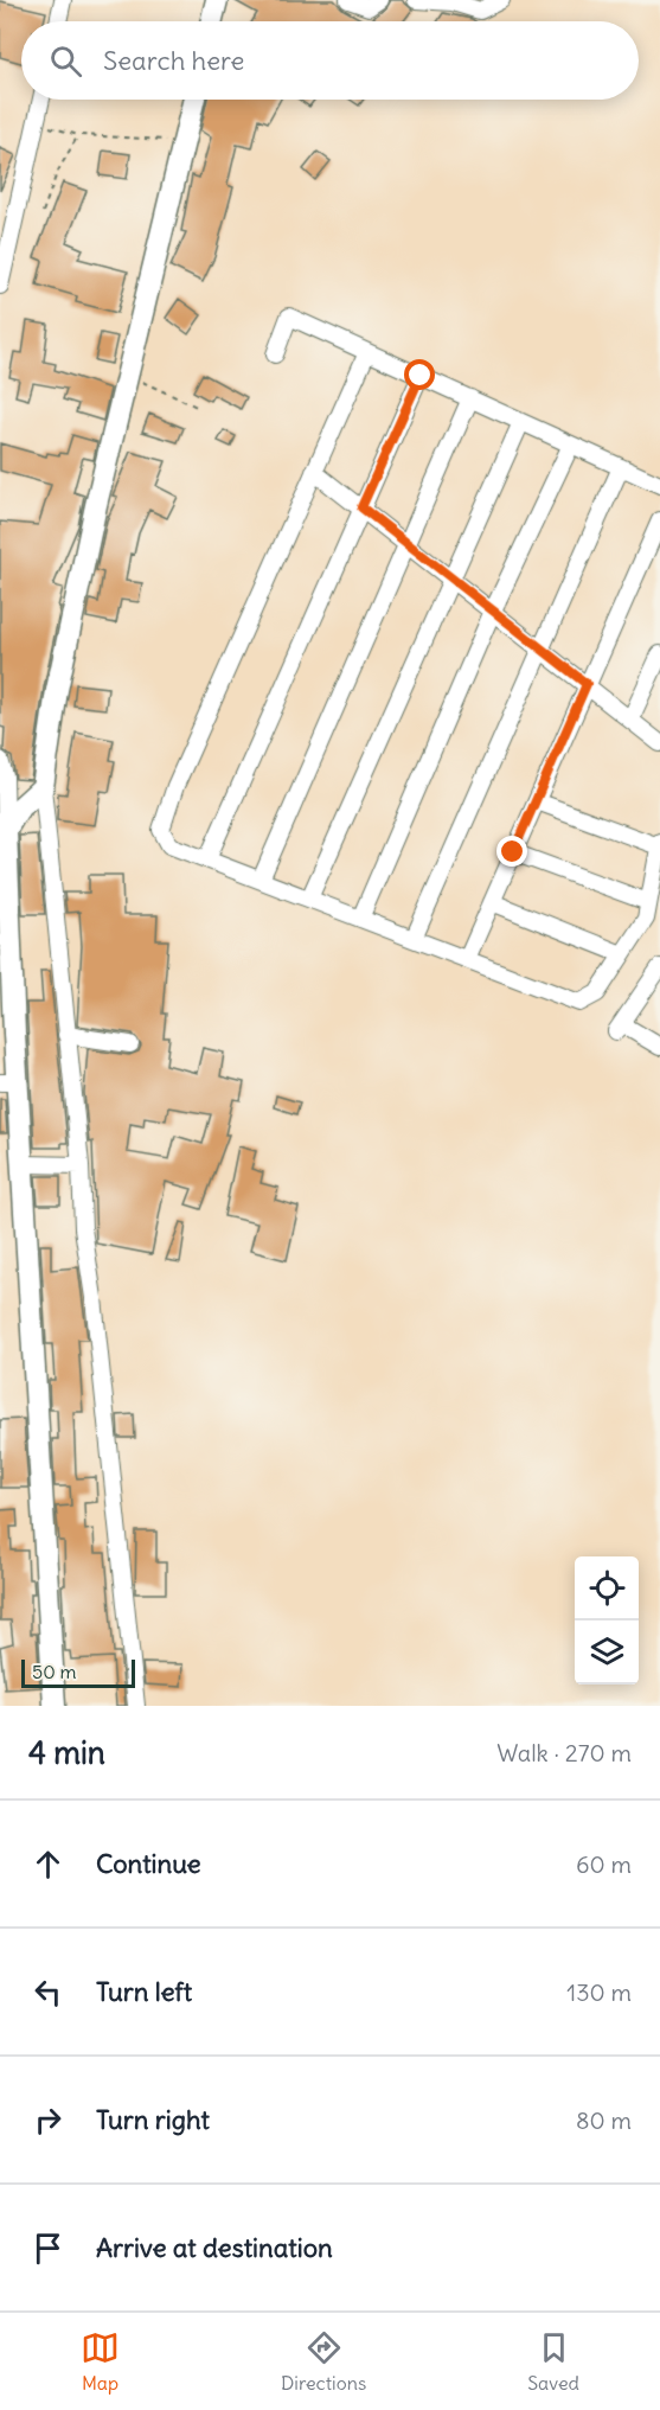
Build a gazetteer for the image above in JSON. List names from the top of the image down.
{
  "scale_bar": "50 m",
  "page": {
    "search": "Search here",
    "scale": "50 m",
    "heading": ["4 min", "Walk · 270 m"],
    "list": [
      ["Continue", "60 m"],
      ["Turn left", "130 m"],
      ["Turn right", "80 m"],
      "Arrive at destination"
    ],
    "nav": ["Map", "Directions", "Saved"]
  }
}
